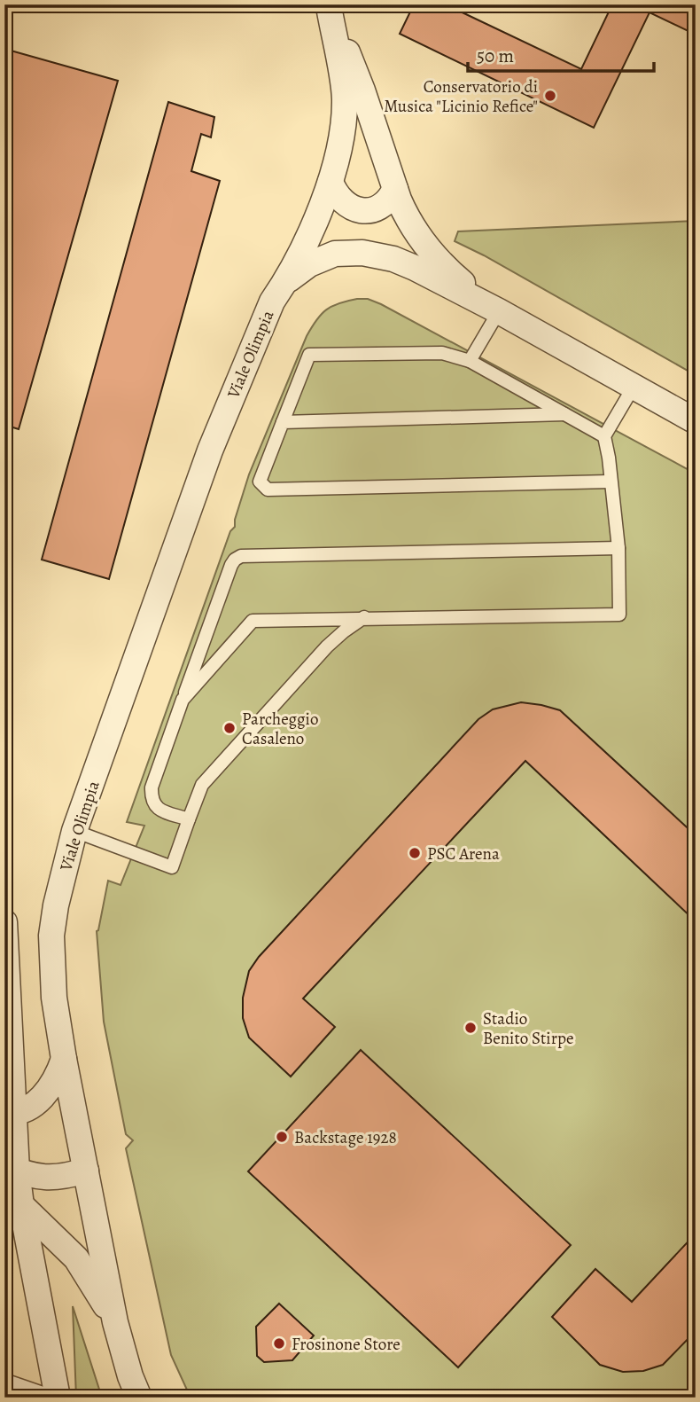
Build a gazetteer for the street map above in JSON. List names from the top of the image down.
{
  "streets": {
    "street": ["Viale Olimpia"]
  },
  "places": [
    "Conservatorio di Musica \"Licinio Refice\"",
    "Parcheggio Casaleno",
    "PSC Arena",
    "Stadio Benito Stirpe",
    "Backstage 1928",
    "Frosinone Store"
  ],
  "scale_bar": "50 m"
}
